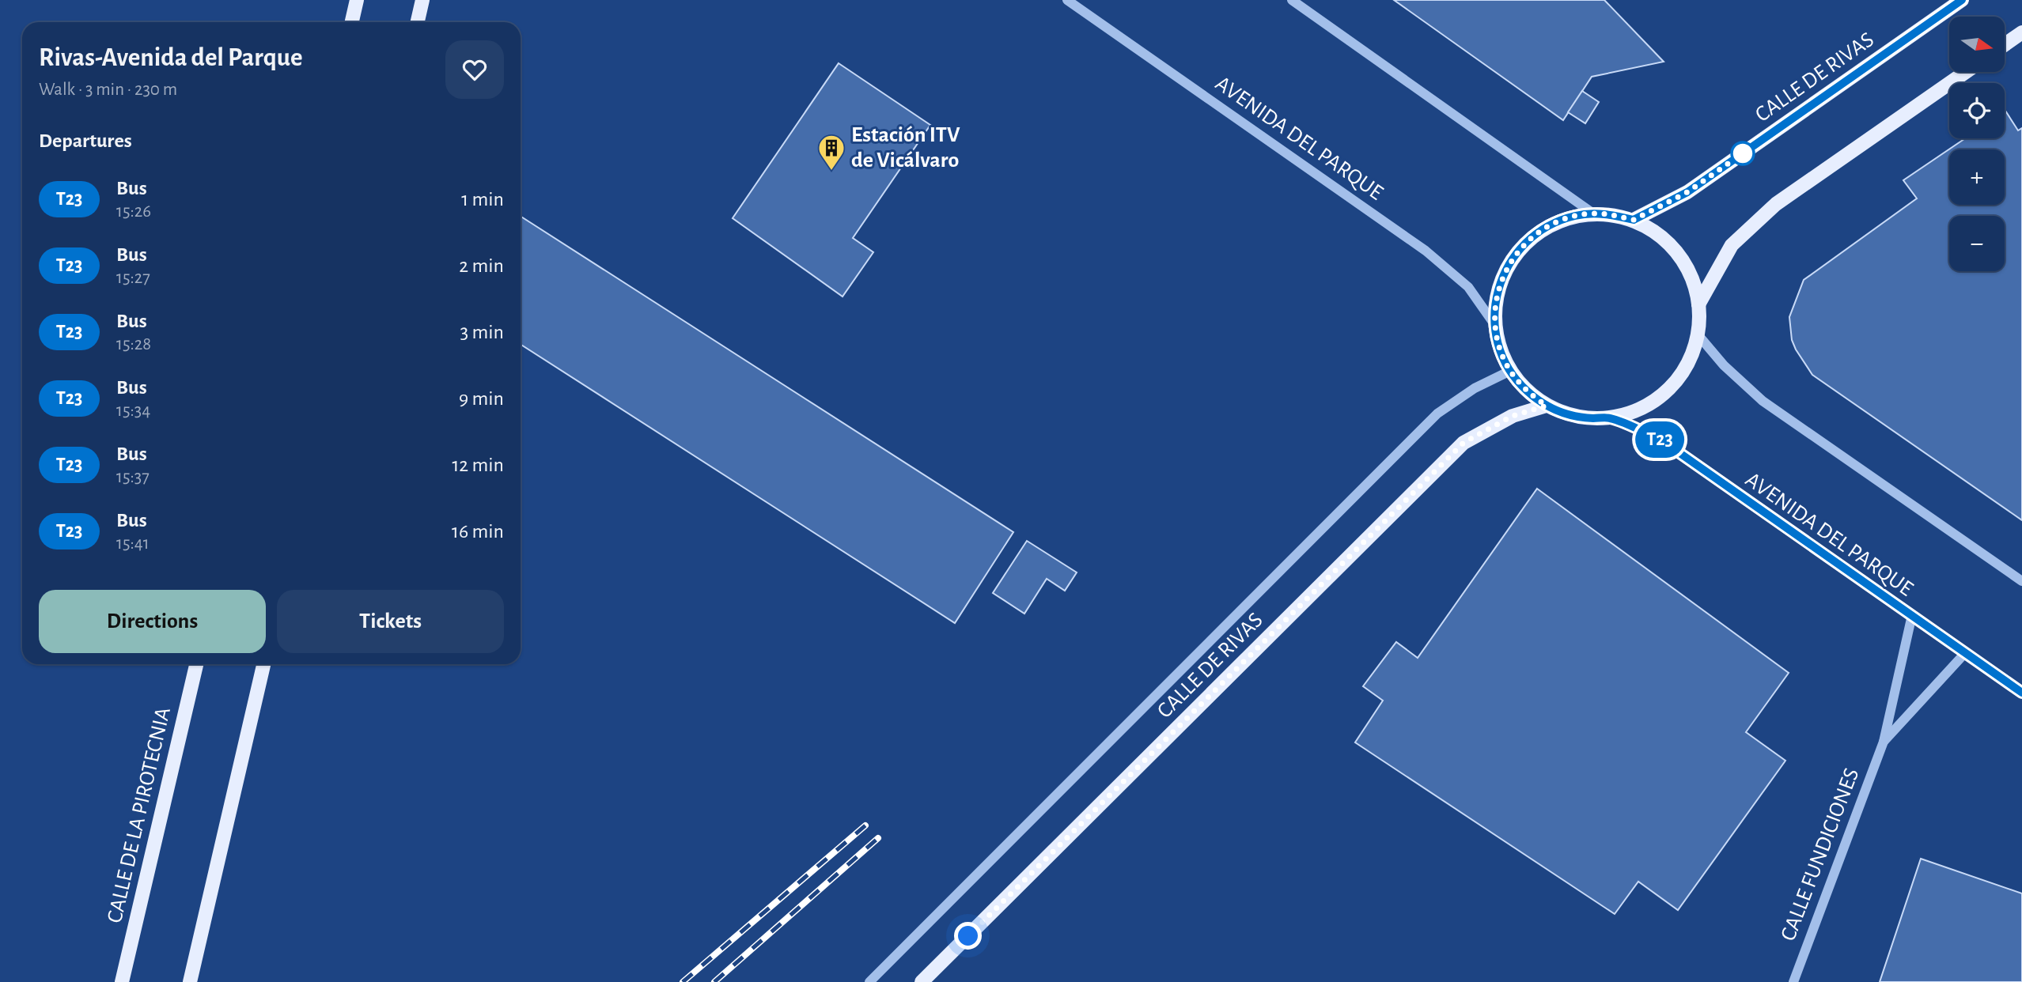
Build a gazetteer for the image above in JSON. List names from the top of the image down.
{
  "streets": {
    "main road": ["CALLE DE RIVAS", "CALLE DE LA PIROTECNIA"],
    "street": ["AVENIDA DEL PARQUE", "CALLE FUNDICIONES"]
  },
  "crossings": [
    ["AVENIDA DEL PARQUE", "CALLE FUNDICIONES"]
  ],
  "places": {
    "building": ["Estación ITV de Vicálvaro"]
  },
  "lines": ["bus line T23"],
  "north": "right",
  "page": {
    "on_map": "T23",
    "map_buttons": ["+", "−"],
    "heading": [
      ["Rivas-Avenida del Parque", "Walk · 3 min · 230 m"],
      "Departures"
    ],
    "list": [
      {
        "mark": "T23",
        "name": "Bus",
        "note": "15:26",
        "value": "1 min"
      },
      {
        "mark": "T23",
        "name": "Bus",
        "note": "15:27",
        "value": "2 min"
      },
      {
        "mark": "T23",
        "name": "Bus",
        "note": "15:28",
        "value": "3 min"
      },
      {
        "mark": "T23",
        "name": "Bus",
        "note": "15:34",
        "value": "9 min"
      },
      {
        "mark": "T23",
        "name": "Bus",
        "note": "15:37",
        "value": "12 min"
      },
      {
        "mark": "T23",
        "name": "Bus",
        "note": "15:41",
        "value": "16 min"
      }
    ],
    "buttons": ["Directions", "Tickets"]
  }
}
